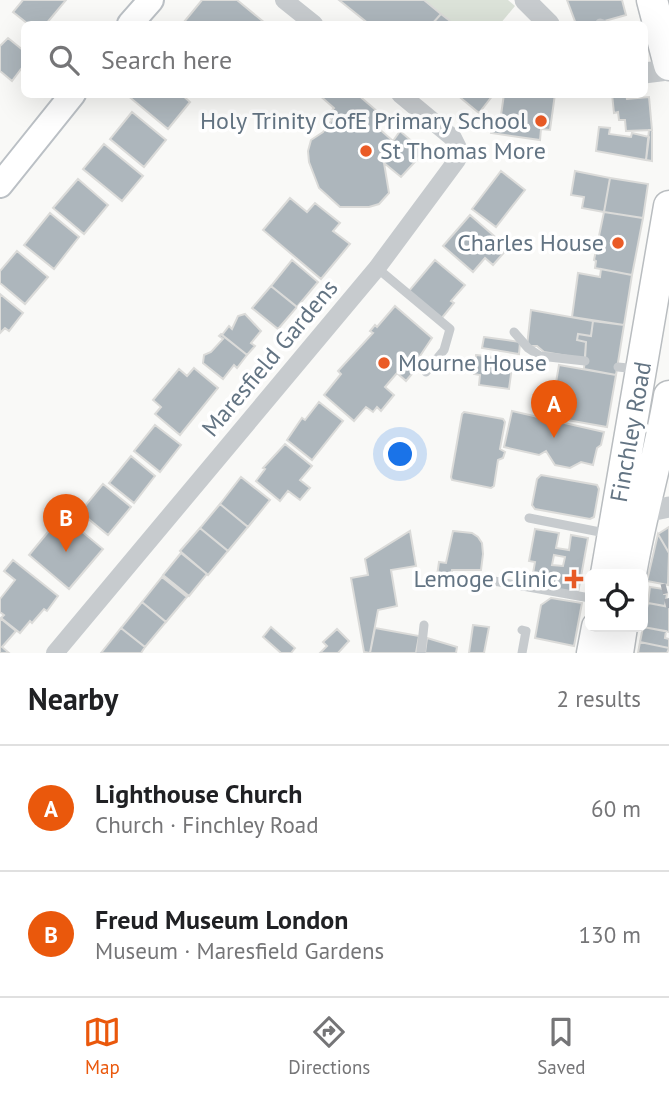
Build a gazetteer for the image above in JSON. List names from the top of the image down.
{
  "streets": {
    "highway": ["Finchley Road"],
    "street": ["Maresfield Gardens"]
  },
  "places": {
    "other": [
      "Holy Trinity CofE Primary School",
      "St Thomas More",
      "Charles House",
      "Mourne House"
    ],
    "health": ["Lemoge Clinic"]
  },
  "page": {
    "search": "Search here",
    "pins": ["A", "B"],
    "heading": ["Nearby", "2 results"],
    "list": [
      {
        "mark": "A",
        "name": "Lighthouse Church",
        "note": "Church · Finchley Road",
        "value": "60 m"
      },
      {
        "mark": "B",
        "name": "Freud Museum London",
        "note": "Museum · Maresfield Gardens",
        "value": "130 m"
      }
    ],
    "nav": ["Map", "Directions", "Saved"]
  }
}
